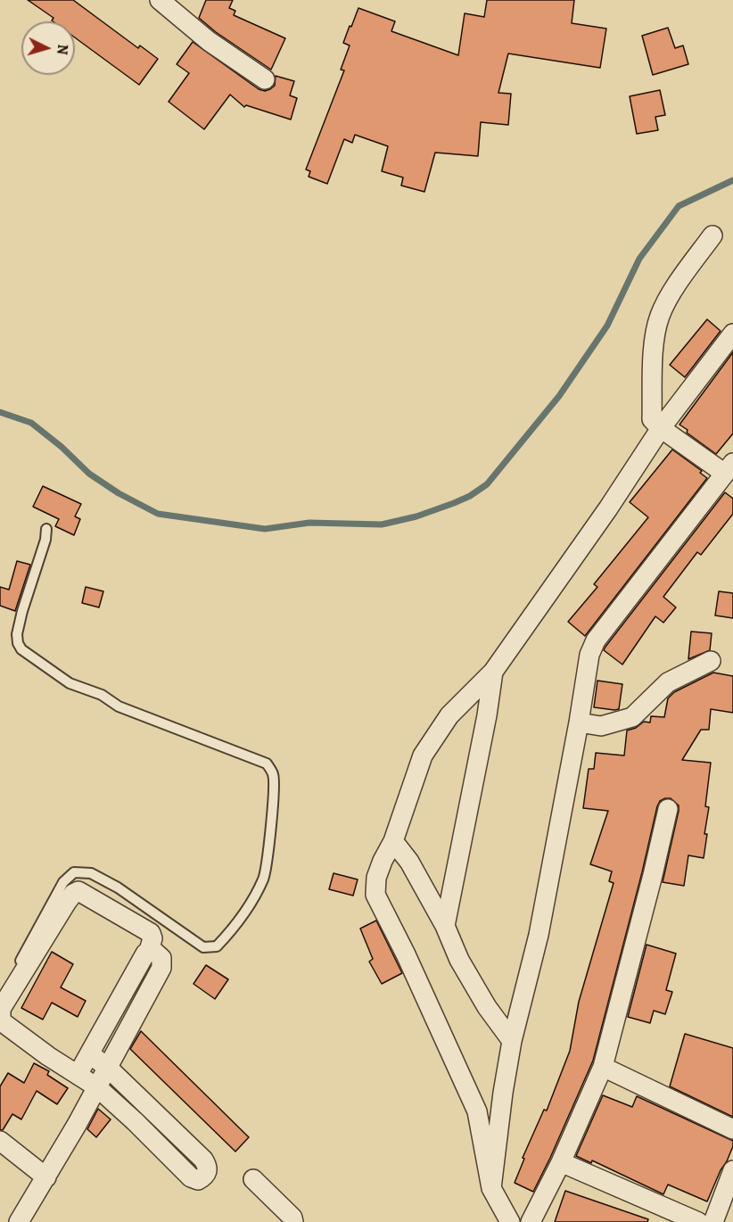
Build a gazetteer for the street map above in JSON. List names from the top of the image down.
{
  "north": "right"
}
